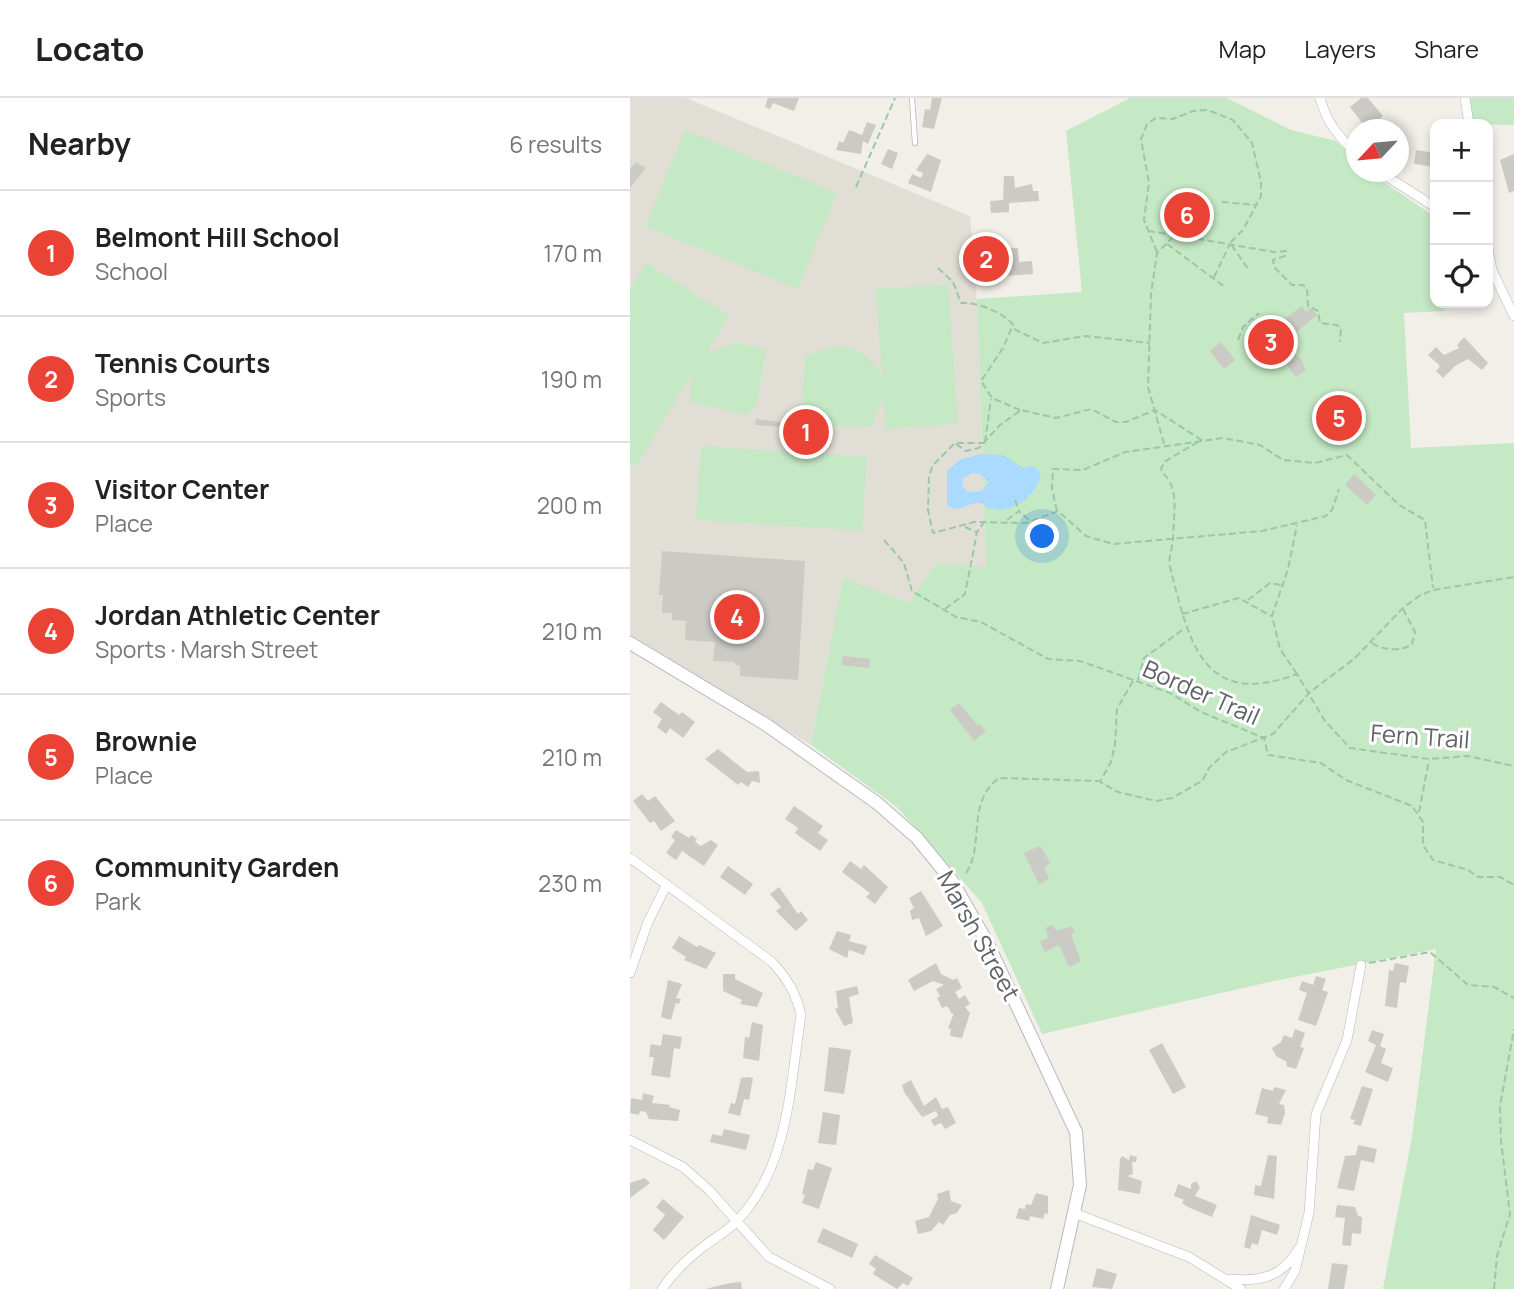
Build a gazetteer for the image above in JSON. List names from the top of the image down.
{
  "streets": {
    "street": ["Marsh Street"],
    "path": ["Border Trail", "Fern Trail"]
  },
  "north": "bottom left",
  "page": {
    "header": "Locato",
    "nav": ["Map", "Layers", "Share"],
    "heading": ["Nearby", "6 results"],
    "map_buttons": ["+", "−"],
    "pins": [
      "6",
      "2",
      "3",
      "5",
      "1",
      "4"
    ],
    "list": [
      {
        "mark": "1",
        "name": "Belmont Hill School",
        "note": "School",
        "value": "170 m"
      },
      {
        "mark": "2",
        "name": "Tennis Courts",
        "note": "Sports",
        "value": "190 m"
      },
      {
        "mark": "3",
        "name": "Visitor Center",
        "note": "Place",
        "value": "200 m"
      },
      {
        "mark": "4",
        "name": "Jordan Athletic Center",
        "note": "Sports · Marsh Street",
        "value": "210 m"
      },
      {
        "mark": "5",
        "name": "Brownie",
        "note": "Place",
        "value": "210 m"
      },
      {
        "mark": "6",
        "name": "Community Garden",
        "note": "Park",
        "value": "230 m"
      }
    ]
  }
}
